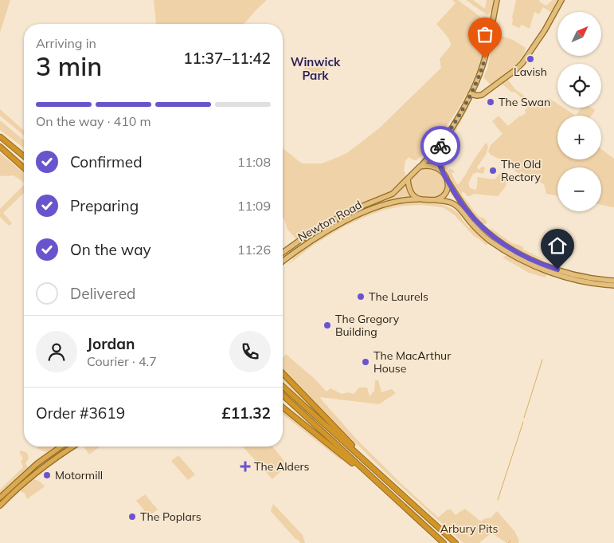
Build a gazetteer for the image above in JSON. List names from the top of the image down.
{
  "streets": {
    "main road": ["Newton Road"]
  },
  "districts": ["Winwick Park"],
  "parks": ["Arbury Pits"],
  "places": {
    "other": [
      "Lavish",
      "The Swan",
      "The Old Rectory",
      "The Laurels",
      "The Gregory Building",
      "The MacArthur House",
      "Motormill",
      "The Poplars"
    ],
    "health": ["The Alders"]
  },
  "north": "top right",
  "page": {
    "map_buttons": ["+", "−"],
    "heading": ["3 min", "Arriving in", "11:37–11:42"],
    "panel": [
      "Jordan",
      "Courier · 4.7",
      "Order #3619",
      "£11.32"
    ],
    "bar": "On the way · 410 m",
    "list": [
      ["Confirmed", "11:08"],
      ["Preparing", "11:09"],
      ["On the way", "11:26"],
      "Delivered"
    ]
  }
}
